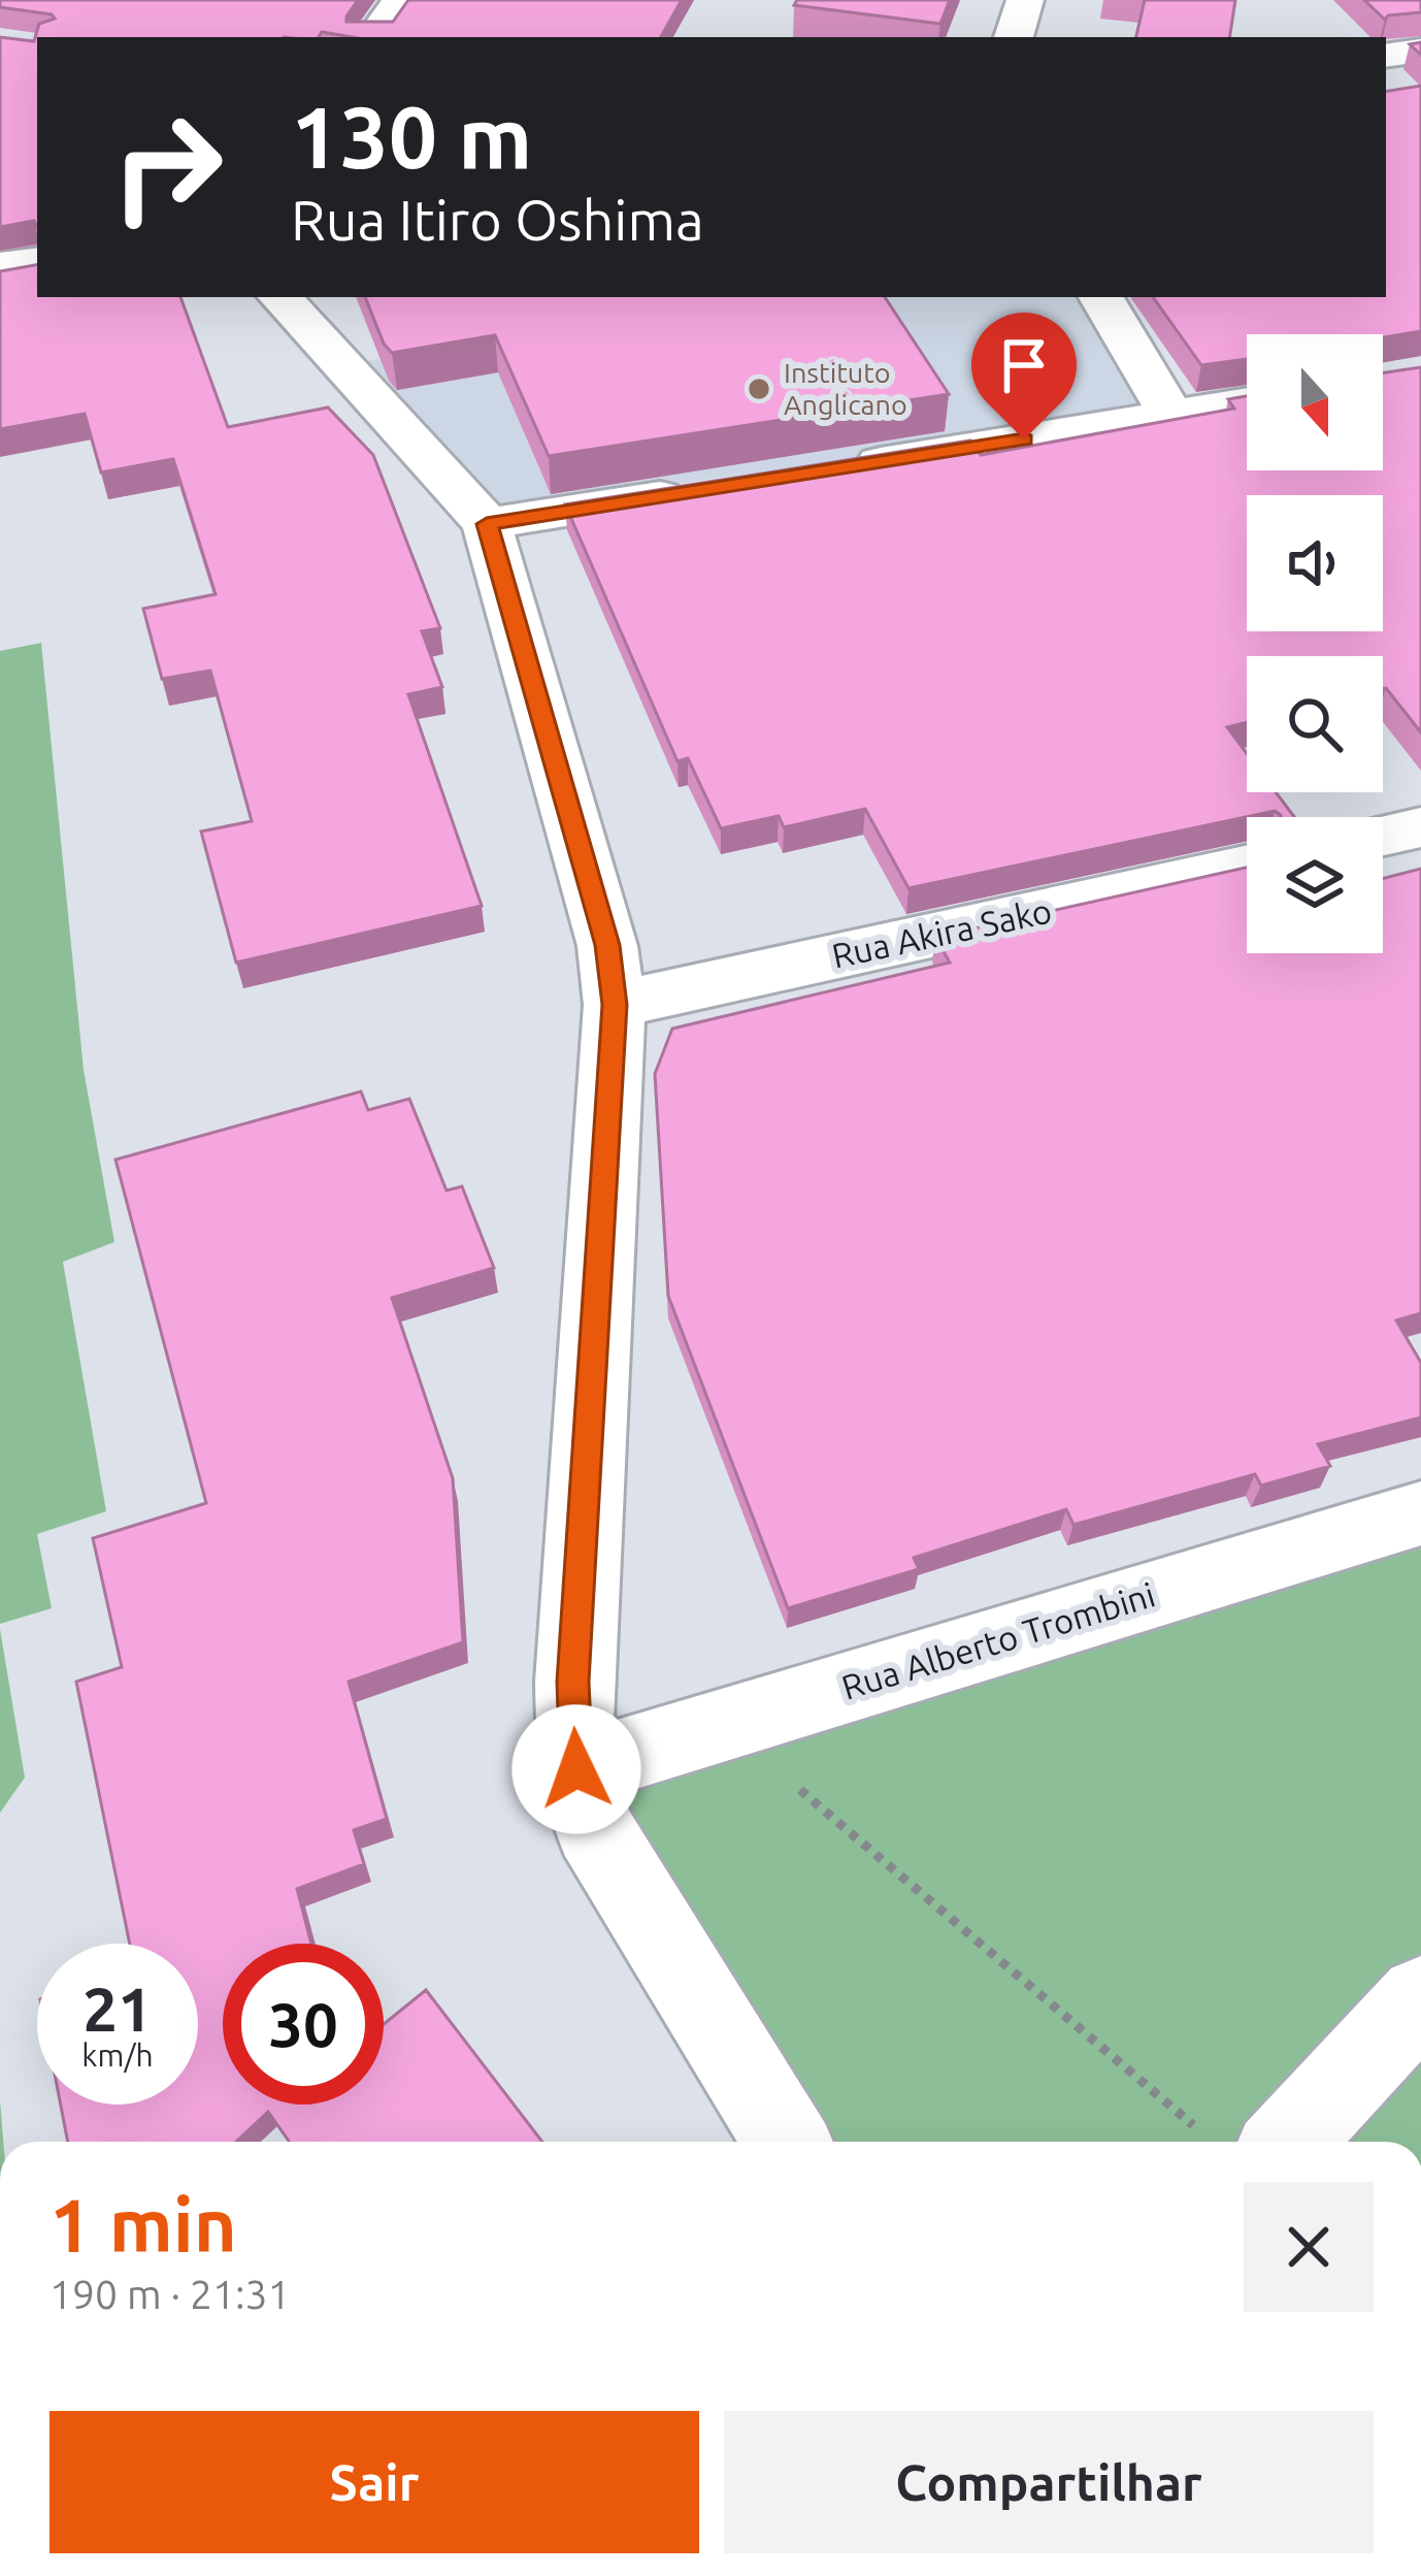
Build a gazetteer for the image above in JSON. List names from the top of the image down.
{
  "streets": {
    "street": ["Rua Akira Sako", "Rua Alberto Trombini"]
  },
  "places": ["Instituto Anglicano"],
  "north": "bottom",
  "page": {
    "turn": ["130 m", "Rua Itiro Oshima"],
    "speed": "21 km/h",
    "limit": "30",
    "heading": ["1 min", "190 m · 21:31"],
    "buttons": ["Sair", "Compartilhar"]
  }
}
